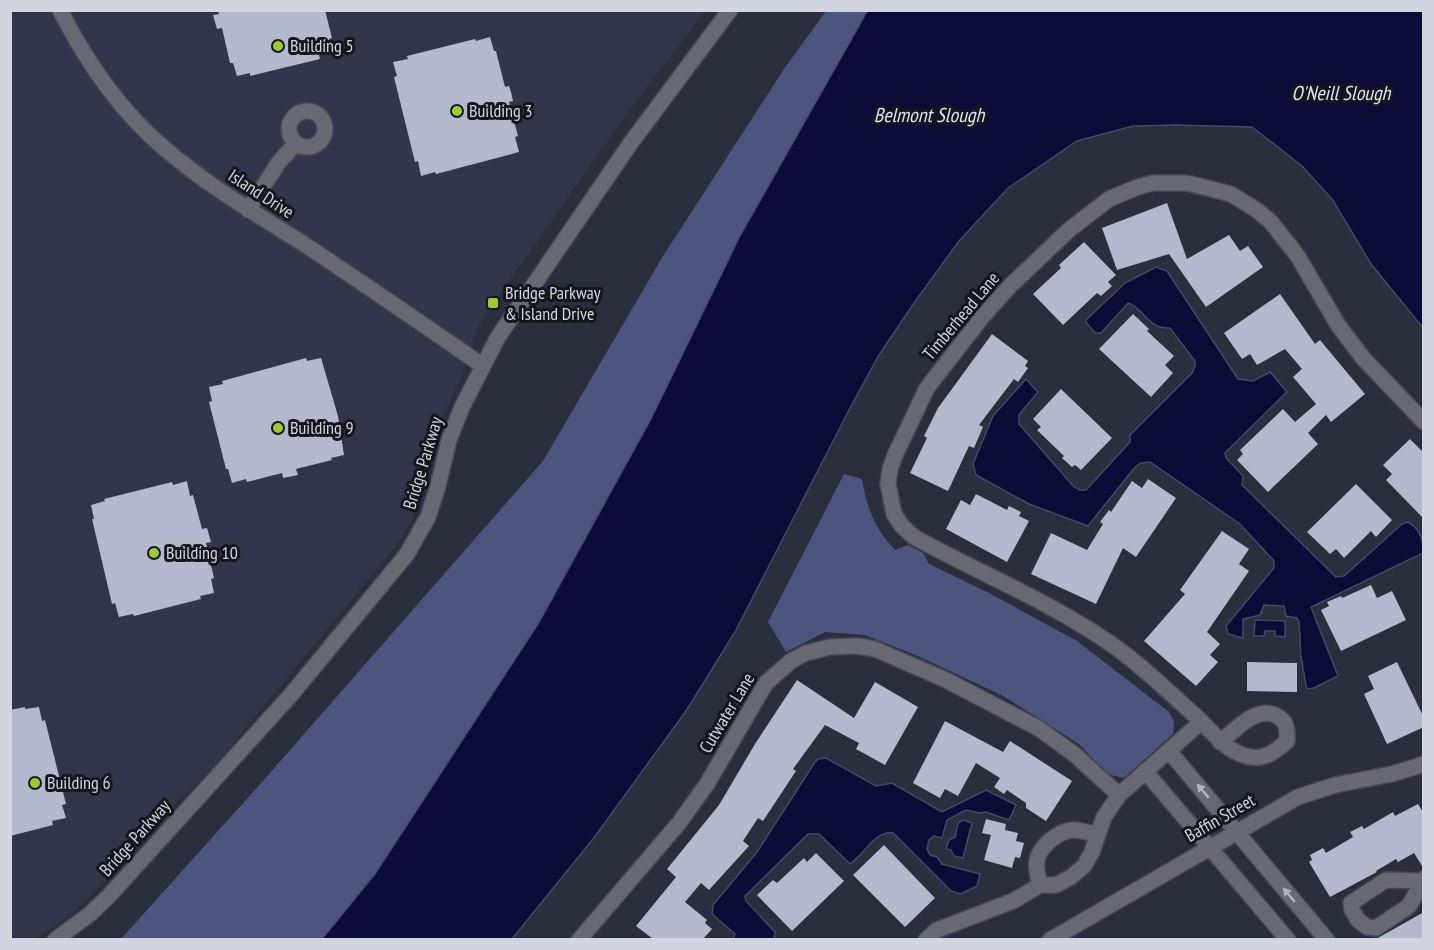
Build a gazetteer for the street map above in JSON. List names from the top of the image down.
{
  "streets": {
    "street": [
      "Island Drive",
      "Timberhead Lane",
      "Bridge Parkway",
      "Cutwater Lane",
      "Baffin Street"
    ]
  },
  "crossings": [
    ["Island Drive", "Bridge Parkway"]
  ],
  "water": ["O'Neill Slough", "Belmont Slough"],
  "places": {
    "other": [
      "Building 5",
      "Building 3",
      "Building 9",
      "Building 10",
      "Building 6"
    ],
    "transit": ["Bridge Parkway & Island Drive"]
  }
}
